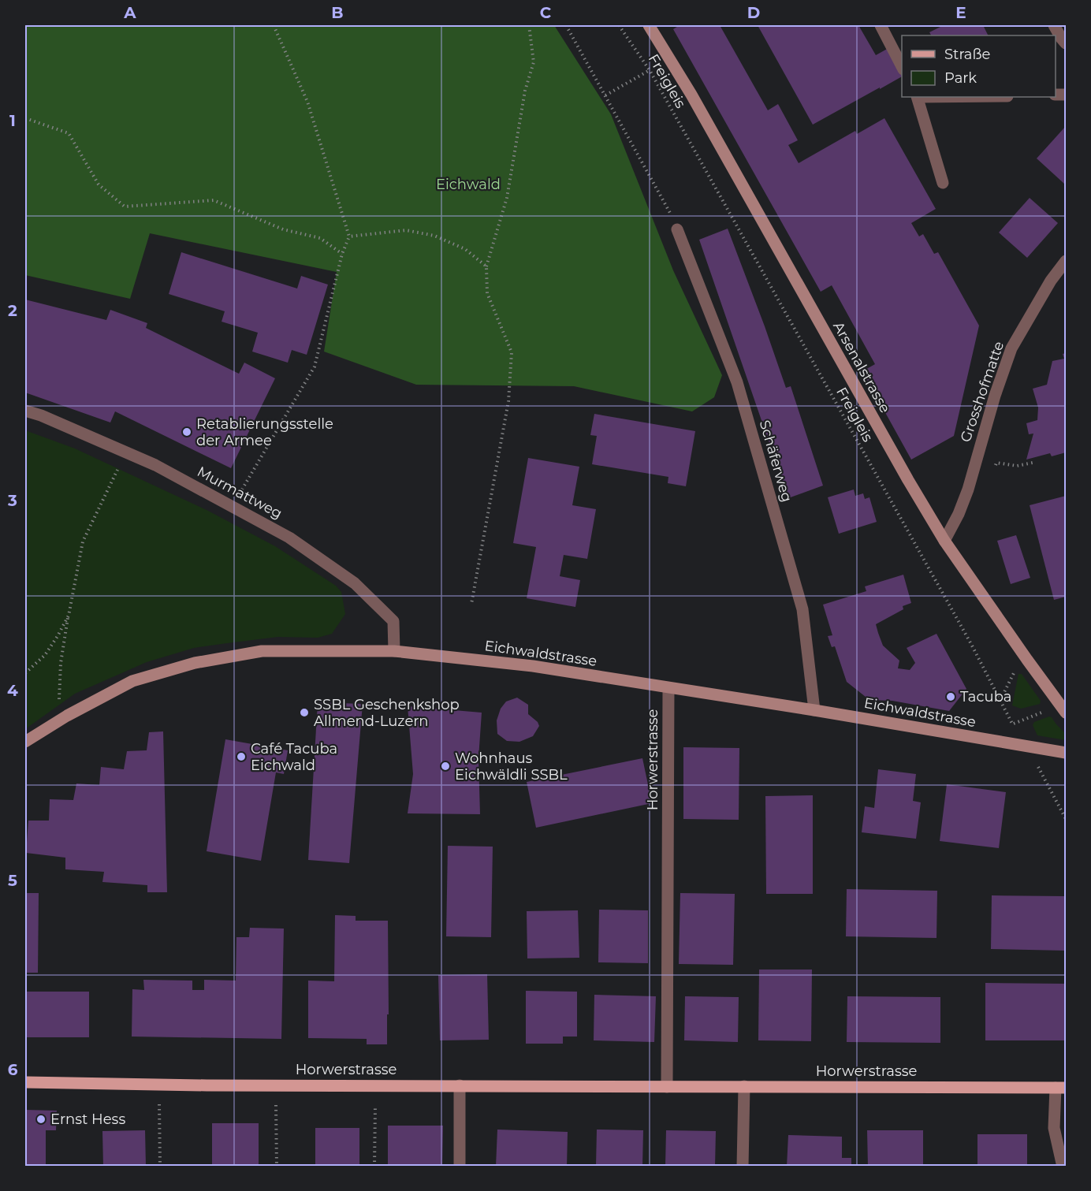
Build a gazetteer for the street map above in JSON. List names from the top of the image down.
{
  "streets": {
    "main road": ["Horwerstrasse"],
    "street": [
      "Arsenalstrasse",
      "Grosshofmatte",
      "Schäferweg",
      "Murmattweg",
      "Eichwaldstrasse"
    ],
    "path": ["Freigleis"]
  },
  "crossings": [
    ["Freigleis", "Eichwaldstrasse"],
    ["Arsenalstrasse", "Grosshofmatte"],
    ["Schäferweg", "Eichwaldstrasse"],
    ["Murmattweg", "Eichwaldstrasse"],
    ["Eichwaldstrasse", "Horwerstrasse"]
  ],
  "parks": ["Eichwald"],
  "places": [
    "Retablierungsstelle der Armee",
    "Tacuba",
    "SSBL Geschenkshop Allmend-Luzern",
    "Café Tacuba Eichwald",
    "Wohnhaus Eichwäldli SSBL",
    "Ernst Hess"
  ],
  "legend": ["Straße", "Park"],
  "grid": {
    "columns": [
      "A",
      "B",
      "C",
      "D",
      "E"
    ],
    "rows": [
      "1",
      "2",
      "3",
      "4",
      "5",
      "6"
    ]
  }
}
